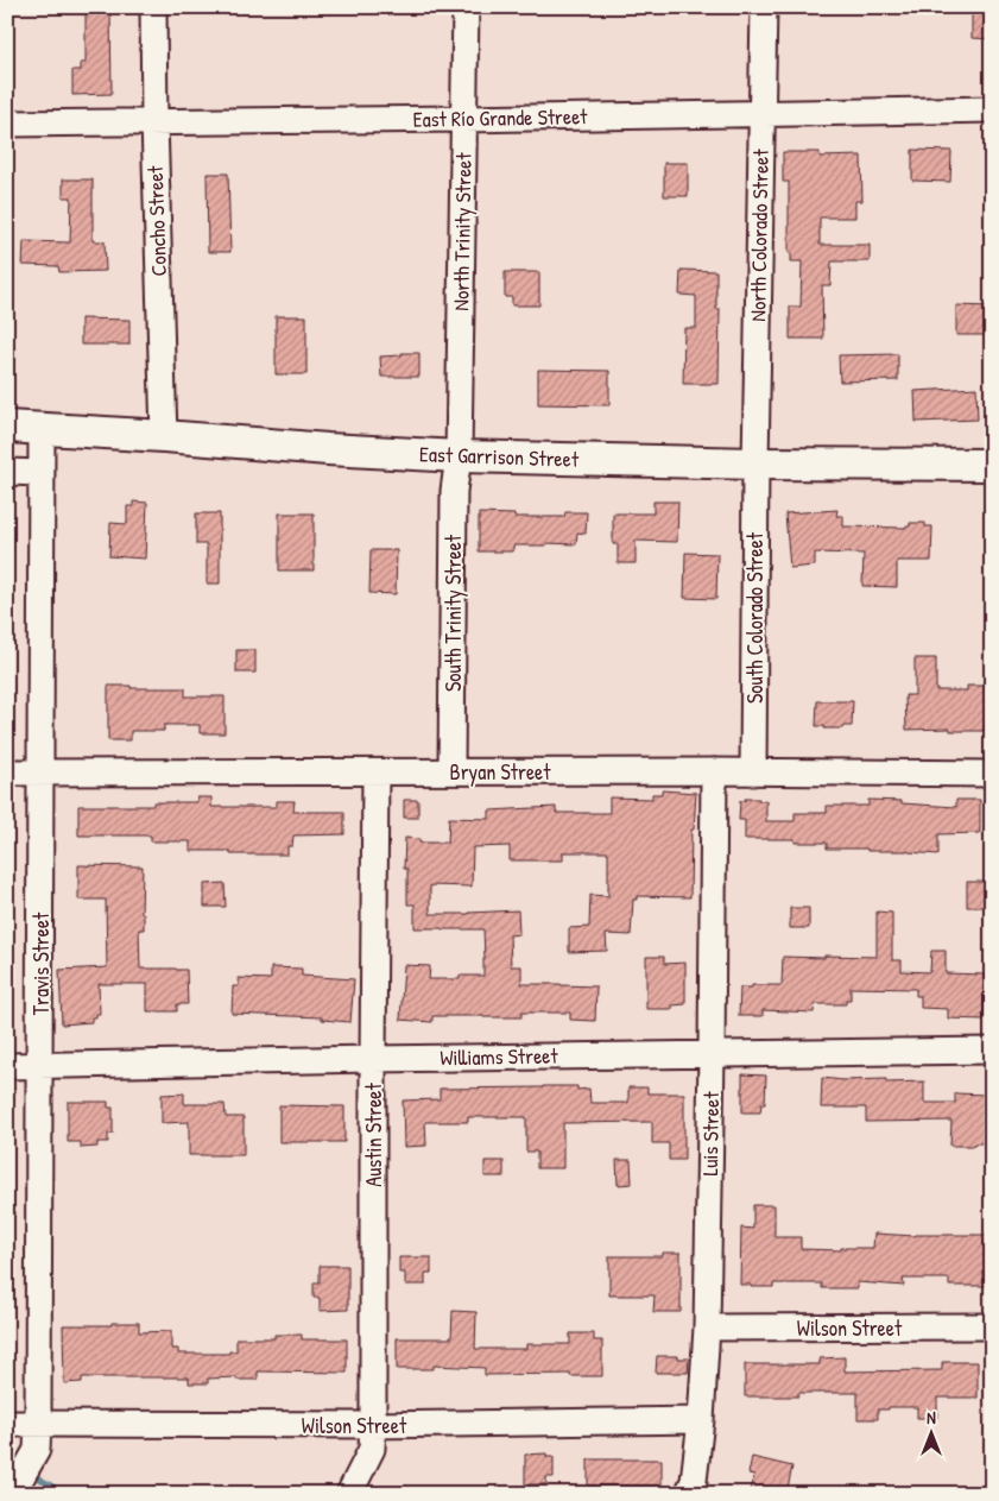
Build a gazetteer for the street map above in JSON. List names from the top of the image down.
{
  "streets": {
    "main road": ["East Garrison Street"],
    "street": [
      "East Río Grande Street",
      "Concho Street",
      "North Trinity Street",
      "North Colorado Street",
      "South Trinity Street",
      "South Colorado Street",
      "Bryan Street",
      "Travis Street",
      "Williams Street",
      "Luis Street",
      "Austin Street",
      "Wilson Street"
    ]
  },
  "crossings": [
    ["East Río Grande Street", "Concho Street"],
    ["East Río Grande Street", "North Trinity Street"],
    ["East Río Grande Street", "North Colorado Street"],
    ["Concho Street", "East Garrison Street"],
    ["North Trinity Street", "East Garrison Street"],
    ["North Trinity Street", "South Trinity Street"],
    ["North Colorado Street", "East Garrison Street"],
    ["North Colorado Street", "South Colorado Street"],
    ["East Garrison Street", "South Trinity Street"],
    ["East Garrison Street", "South Colorado Street"],
    ["East Garrison Street", "Travis Street"],
    ["South Trinity Street", "Bryan Street"],
    ["South Colorado Street", "Bryan Street"],
    ["Bryan Street", "Travis Street"],
    ["Bryan Street", "Luis Street"],
    ["Bryan Street", "Austin Street"],
    ["Travis Street", "Williams Street"],
    ["Travis Street", "Wilson Street"],
    ["Williams Street", "Luis Street"],
    ["Williams Street", "Austin Street"],
    ["Luis Street", "Wilson Street"],
    ["Austin Street", "Wilson Street"]
  ],
  "north": "top"
}
